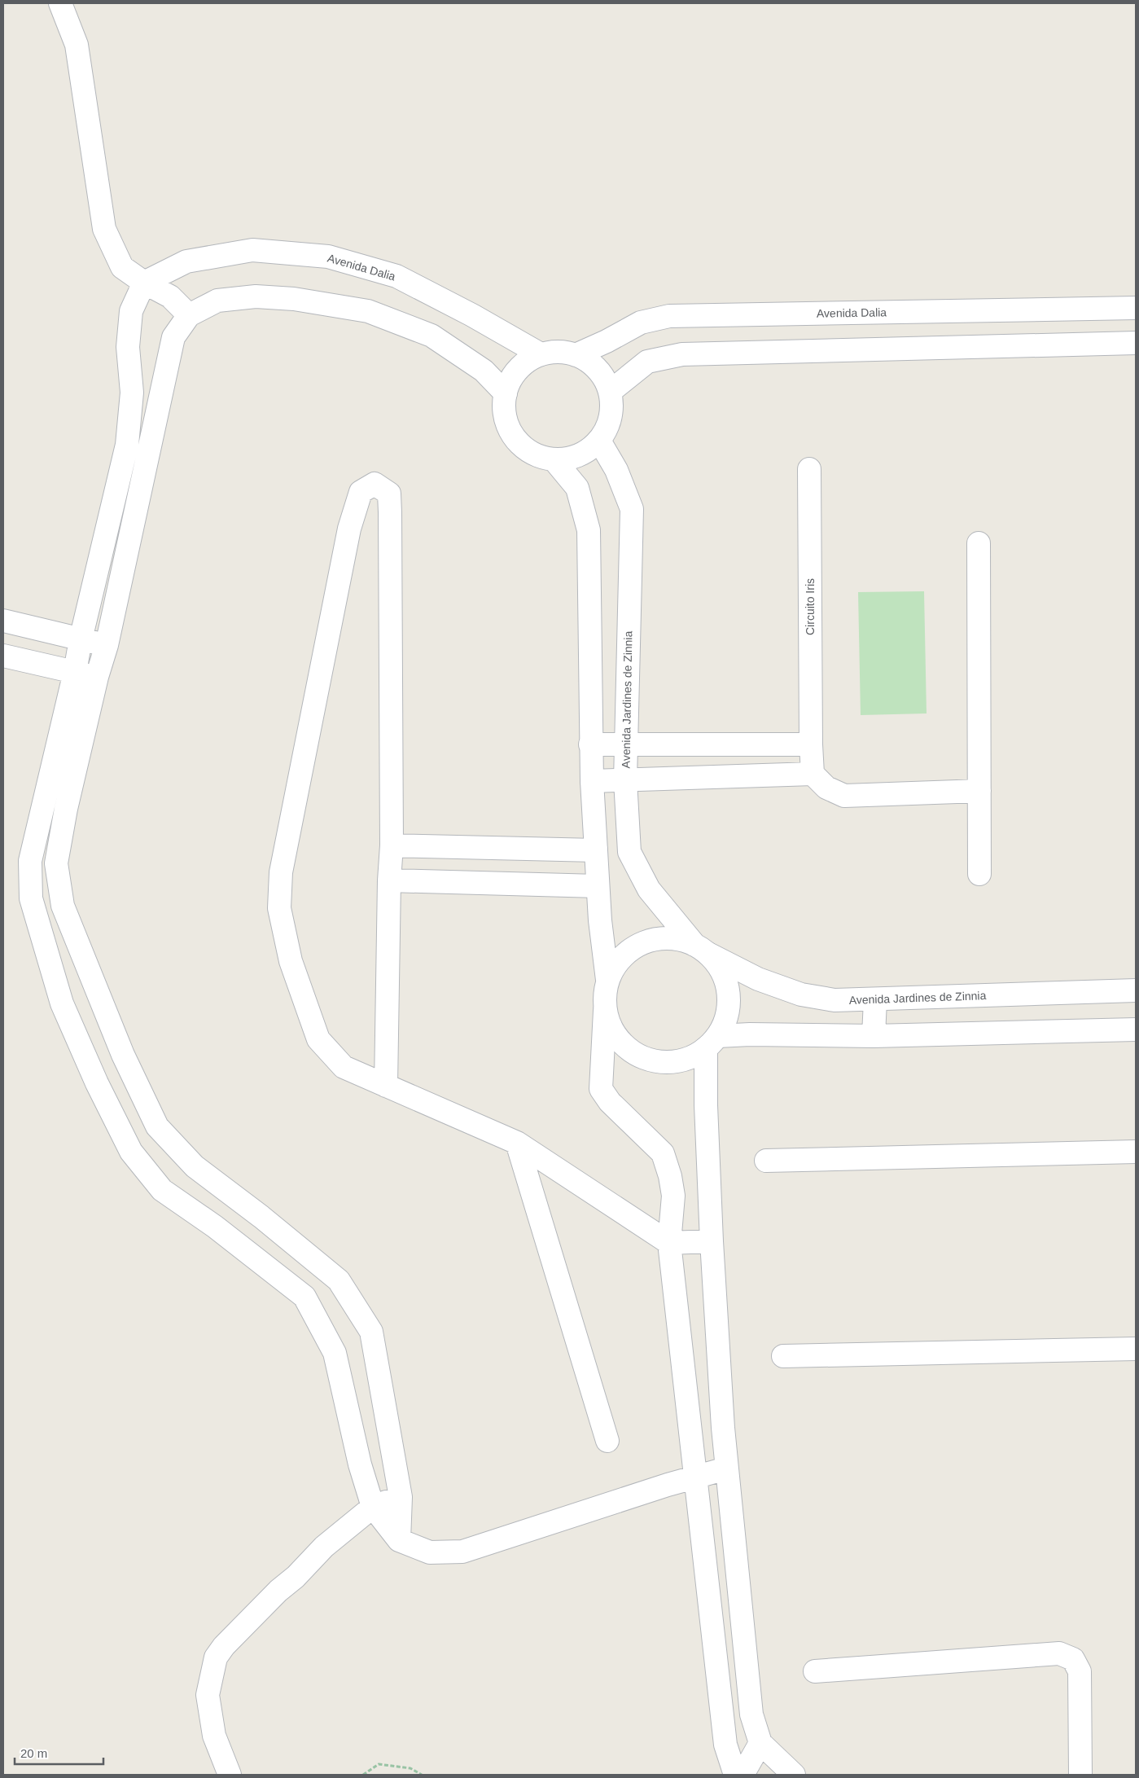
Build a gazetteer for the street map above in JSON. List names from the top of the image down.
{
  "streets": {
    "street": ["Avenida Dalia", "Circuito Iris", "Avenida Jardines de Zinnia"]
  },
  "crossings": [
    ["Avenida Dalia", "Avenida Jardines de Zinnia"]
  ],
  "scale_bar": "20 m"
}
